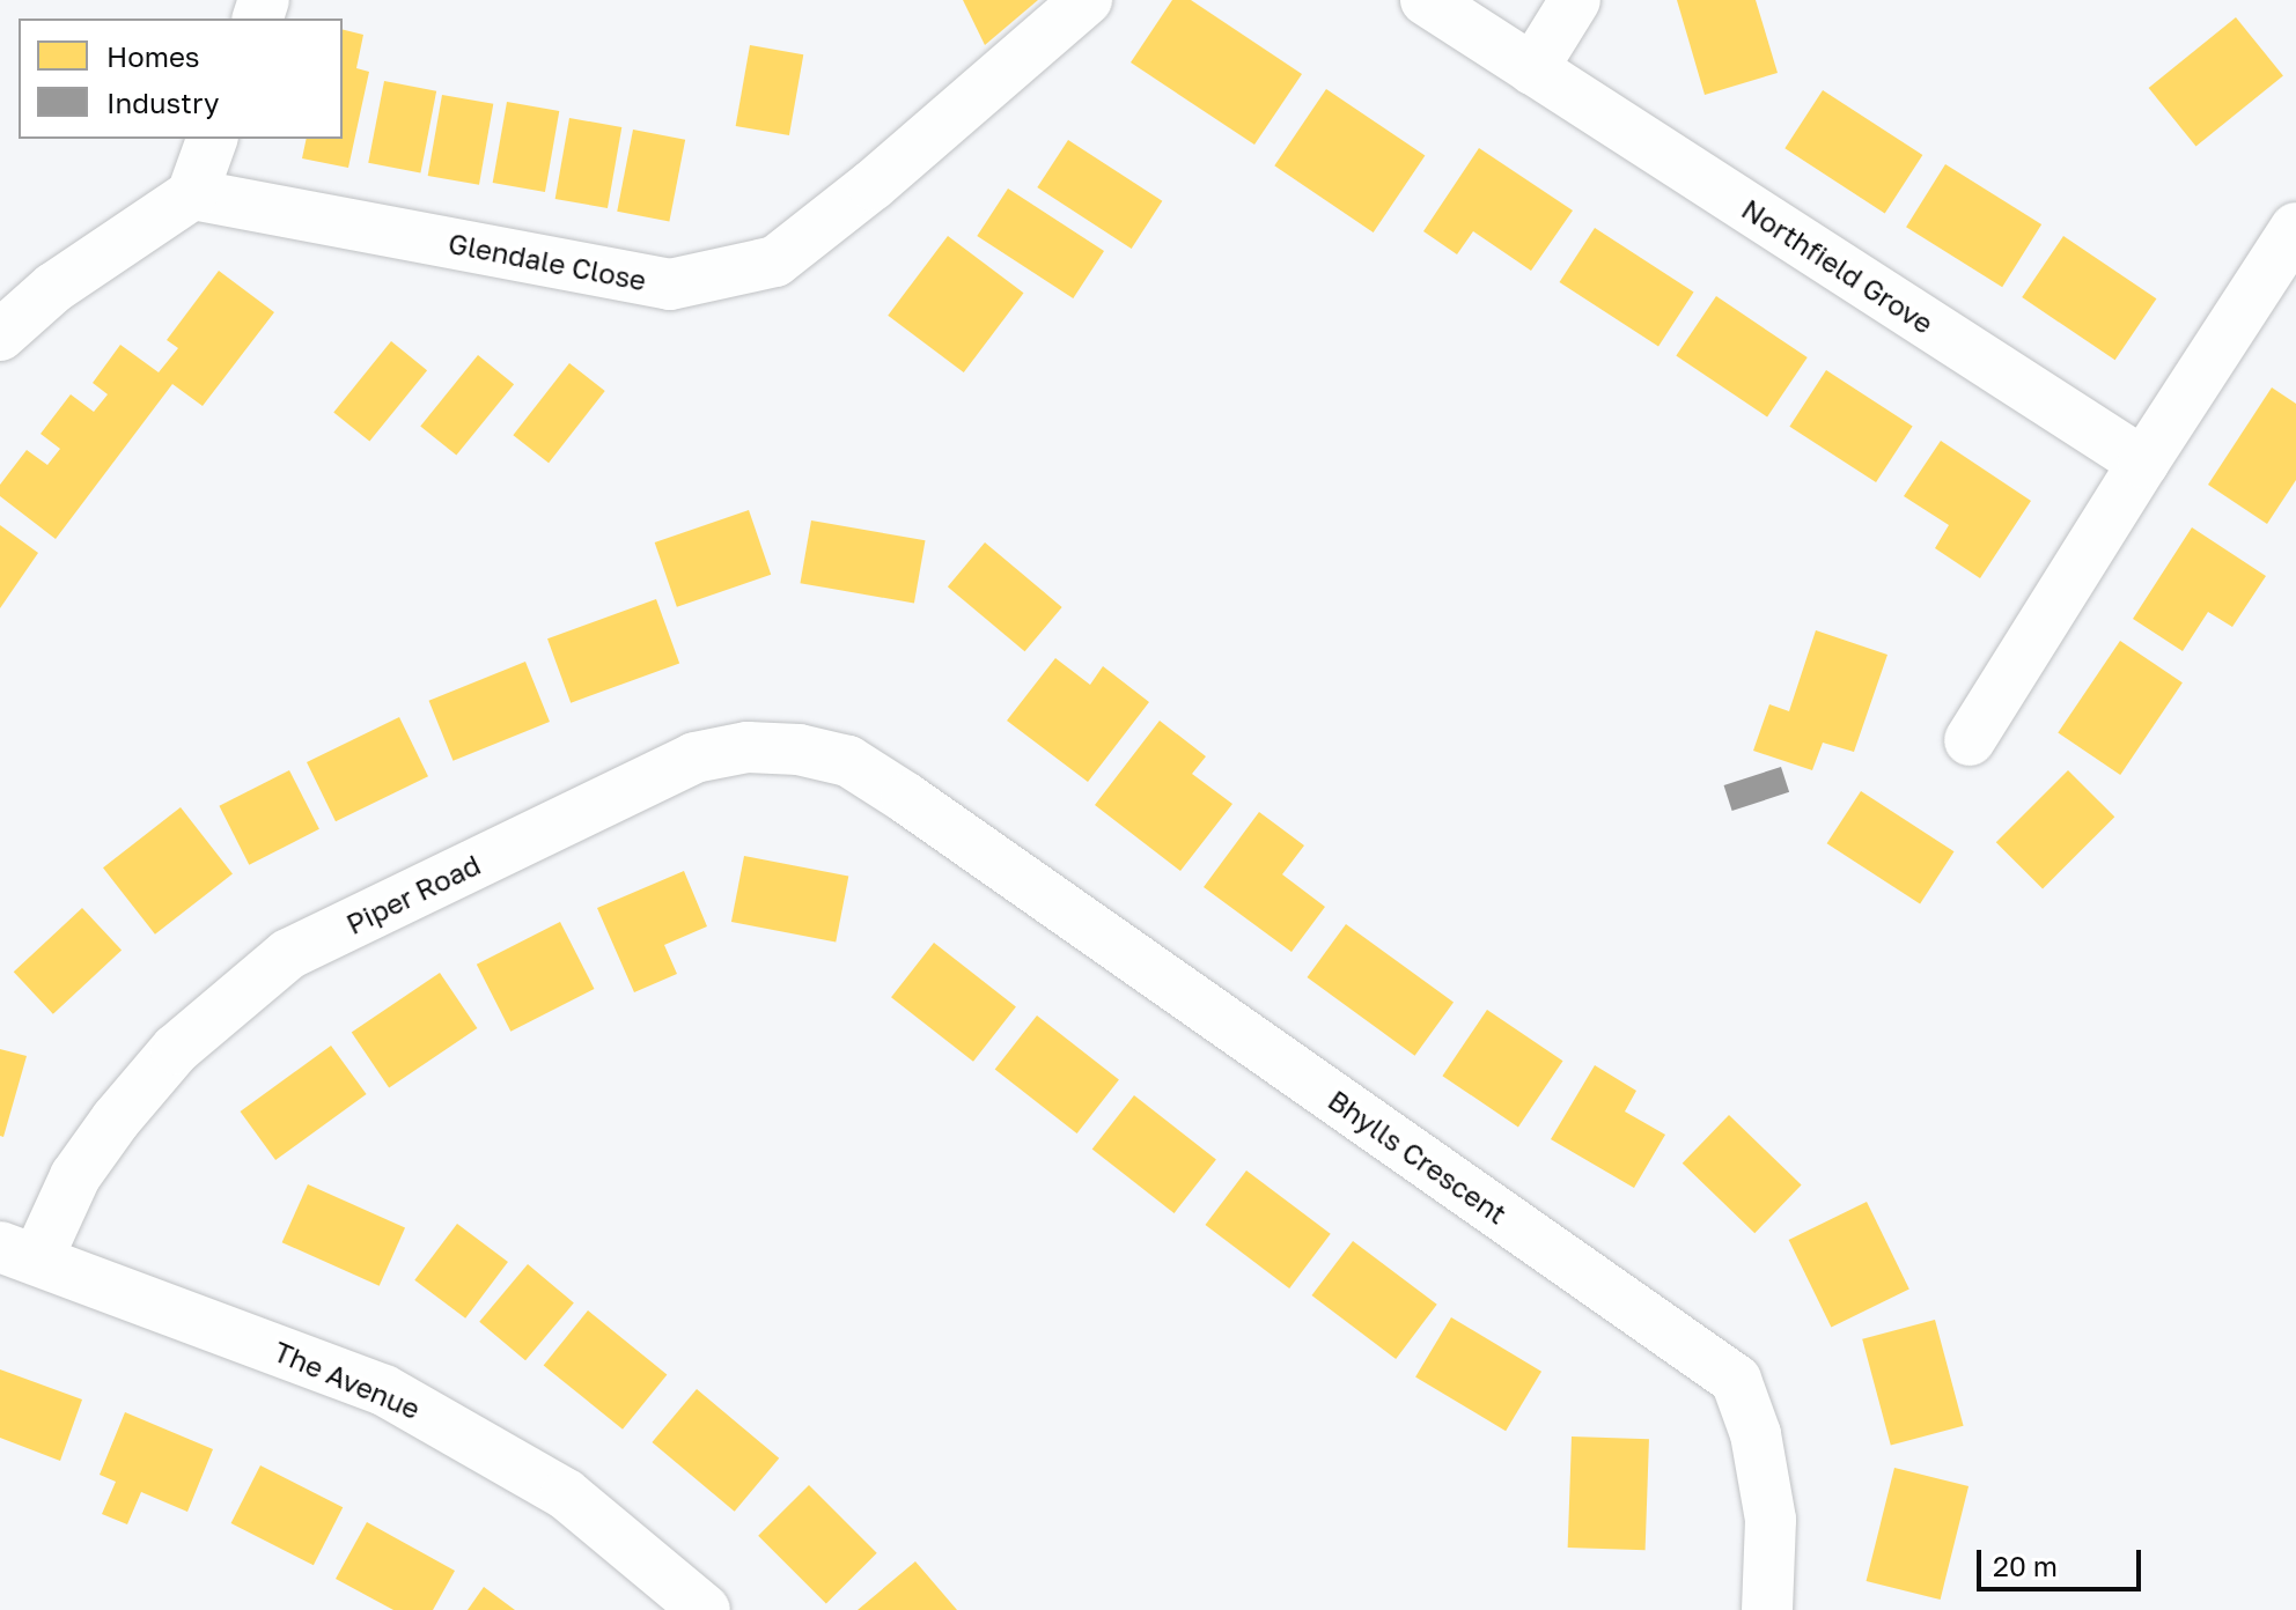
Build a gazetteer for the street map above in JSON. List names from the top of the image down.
{
  "streets": {
    "street": [
      "Glendale Close",
      "Northfield Grove",
      "Piper Road",
      "Bhylls Crescent",
      "The Avenue"
    ]
  },
  "crossings": [
    ["Piper Road", "Bhylls Crescent"],
    ["Piper Road", "The Avenue"]
  ],
  "legend": ["Homes", "Industry"],
  "scale_bar": "20 m"
}
